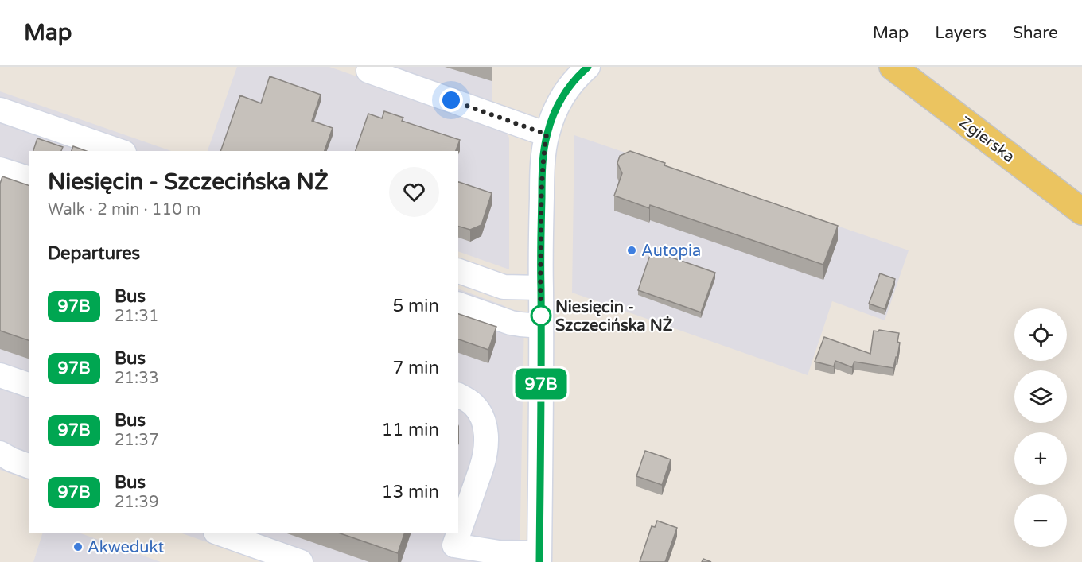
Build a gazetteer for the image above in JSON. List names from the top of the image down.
{
  "streets": {
    "main road": ["Zgierska"]
  },
  "places": ["Autopia", "Niesięcin - Szczecińska NŻ", "Akwedukt"],
  "lines": ["bus line 97B"],
  "page": {
    "header": "Map",
    "nav": ["Map", "Layers", "Share"],
    "on_map": "97B",
    "heading": [
      ["Niesięcin - Szczecińska NŻ", "Walk · 2 min · 110 m"],
      "Departures"
    ],
    "list": [
      {
        "mark": "97B",
        "name": "Bus",
        "note": "21:31",
        "value": "5 min"
      },
      {
        "mark": "97B",
        "name": "Bus",
        "note": "21:33",
        "value": "7 min"
      },
      {
        "mark": "97B",
        "name": "Bus",
        "note": "21:37",
        "value": "11 min"
      },
      {
        "mark": "97B",
        "name": "Bus",
        "note": "21:39",
        "value": "13 min"
      }
    ],
    "map_buttons": ["+", "−"]
  }
}
